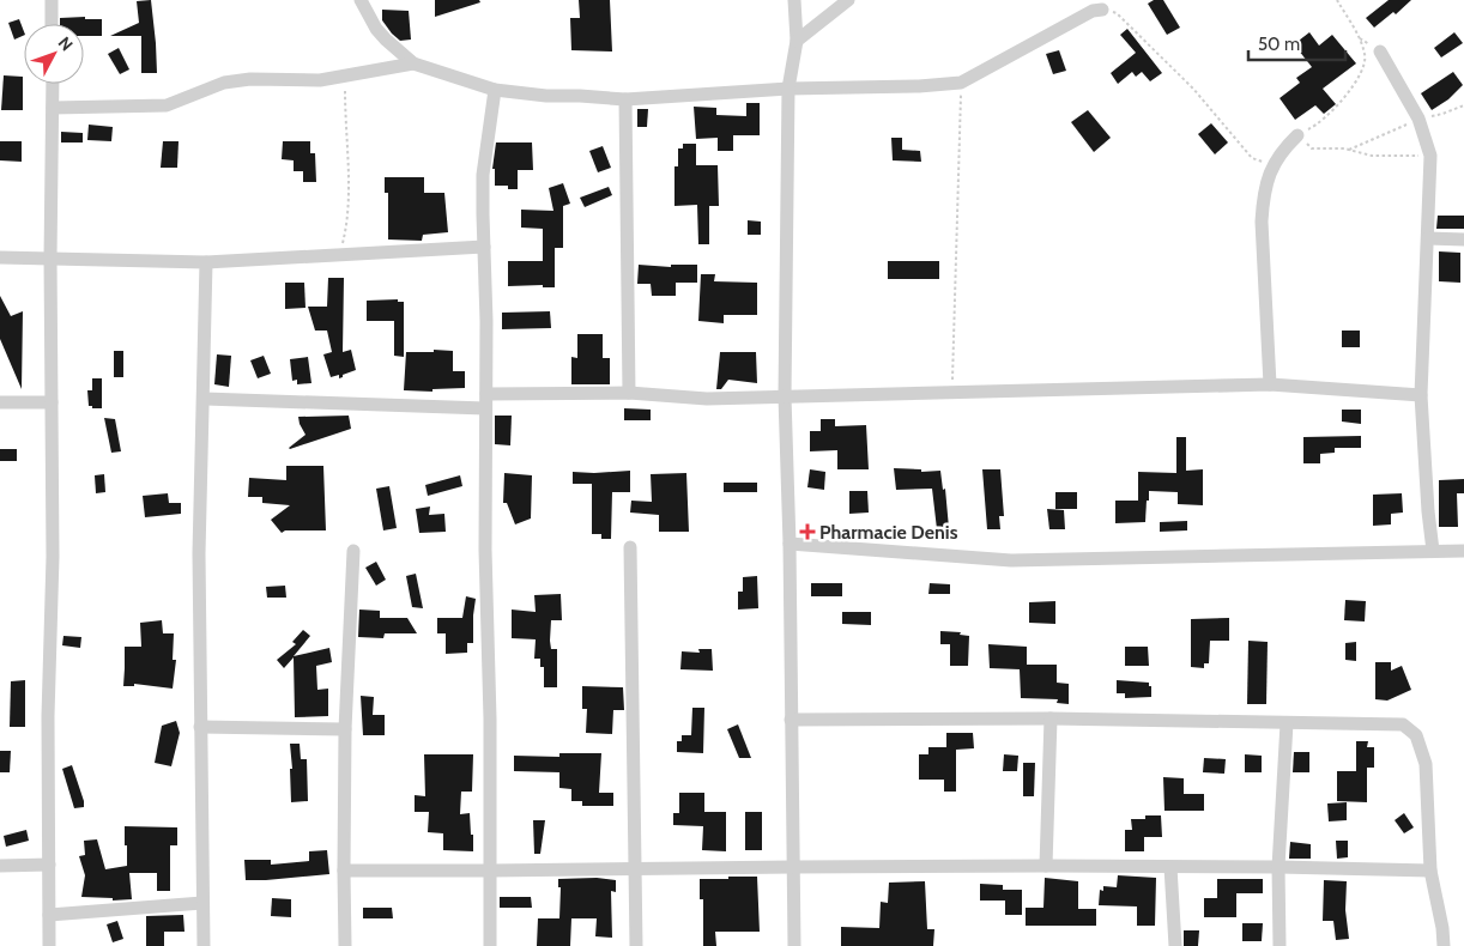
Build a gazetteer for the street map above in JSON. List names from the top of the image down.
{
  "places": {
    "health": ["Pharmacie Denis"]
  },
  "scale_bar": "50 m",
  "north": "top right"
}
